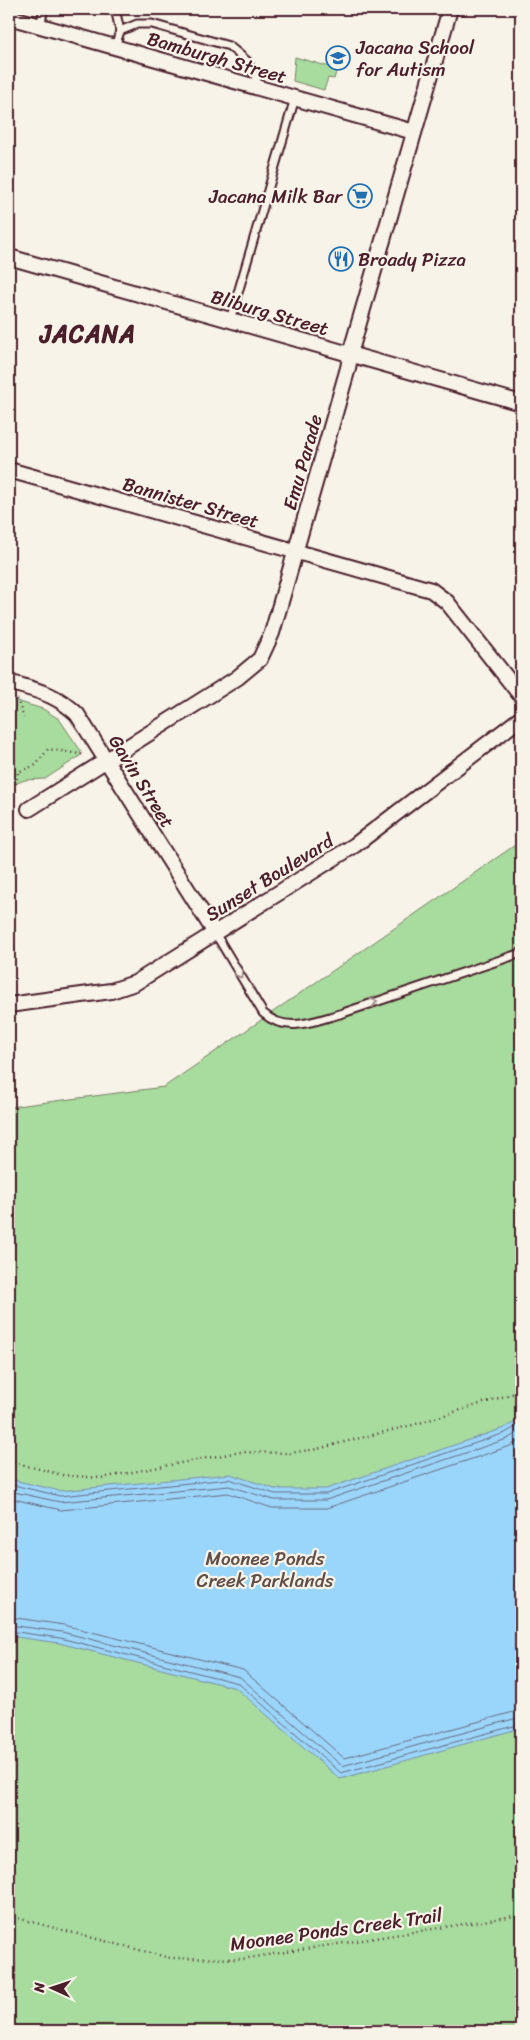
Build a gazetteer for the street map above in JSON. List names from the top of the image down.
{
  "streets": {
    "street": [
      "Bamburgh Street",
      "Bliburg Street",
      "Emu Parade",
      "Bannister Street",
      "Gavin Street",
      "Sunset Boulevard"
    ],
    "path": ["Moonee Ponds Creek Trail"]
  },
  "crossings": [
    ["Bamburgh Street", "Emu Parade"],
    ["Bliburg Street", "Emu Parade"],
    ["Emu Parade", "Bannister Street"],
    ["Emu Parade", "Gavin Street"],
    ["Gavin Street", "Sunset Boulevard"]
  ],
  "districts": ["JACANA"],
  "parks": ["Moonee Ponds Creek Parklands"],
  "places": {
    "school or university": ["Jacana School for Autism"],
    "supermarket": ["Jacana Milk Bar"],
    "restaurant": ["Broady Pizza"]
  },
  "north": "left"
}
